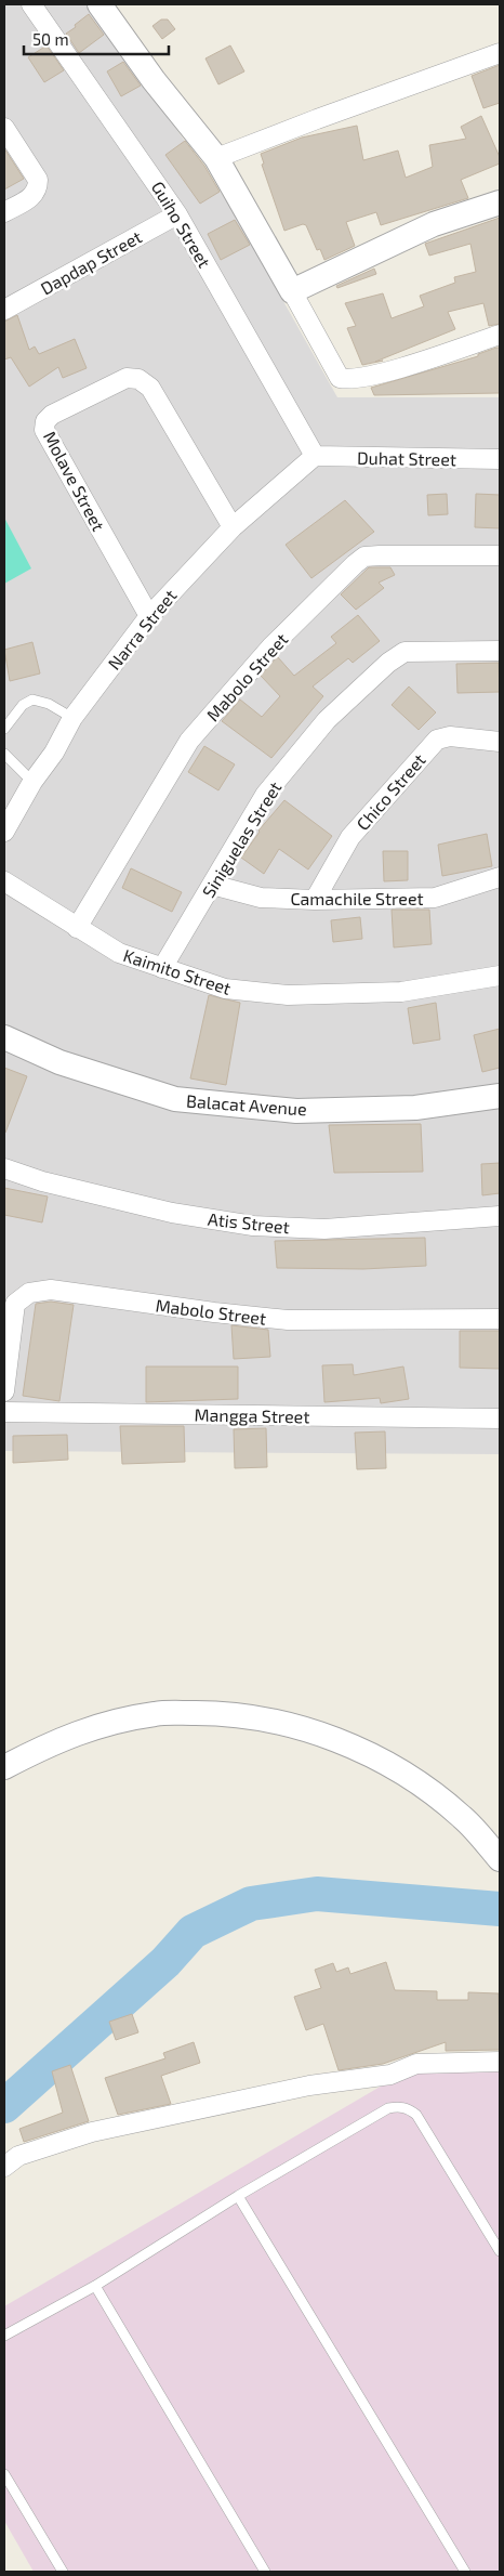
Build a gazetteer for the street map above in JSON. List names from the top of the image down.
{
  "streets": {
    "street": [
      "Guiho Street",
      "Dapdap Street",
      "Duhat Street",
      "Molave Street",
      "Narra Street",
      "Mabolo Street",
      "Chico Street",
      "Siniguelas Street",
      "Camachile Street",
      "Kaimito Street",
      "Balacat Avenue",
      "Atis Street",
      "Mangga Street"
    ]
  },
  "crossings": [
    ["Guiho Street", "Dapdap Street"],
    ["Guiho Street", "Duhat Street"],
    ["Guiho Street", "Narra Street"],
    ["Duhat Street", "Narra Street"],
    ["Molave Street", "Narra Street"],
    ["Mabolo Street", "Kaimito Street"],
    ["Chico Street", "Camachile Street"],
    ["Siniguelas Street", "Camachile Street"],
    ["Siniguelas Street", "Kaimito Street"]
  ],
  "scale_bar": "50 m"
}
